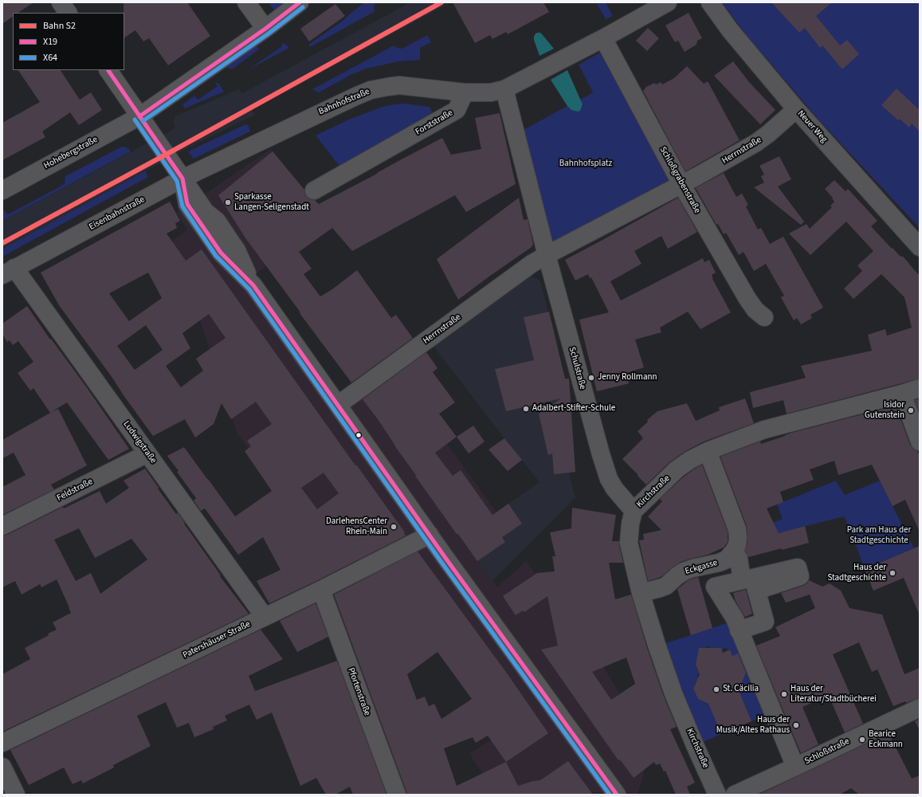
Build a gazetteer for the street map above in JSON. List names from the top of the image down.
{
  "streets": {
    "street": [
      "Bahnhofstraße",
      "Forststraße",
      "Neuer Weg",
      "Herrnstraße",
      "Hohebergstraße",
      "Schloßgrabenstraße",
      "Eisenbahnstraße",
      "Schulstraße",
      "Ludwigstraße",
      "Feldstraße",
      "Kirchstraße",
      "Eckgasse",
      "Patershäuser Straße",
      "Pfortenstraße",
      "Schloßstraße"
    ]
  },
  "crossings": [
    ["Bahnhofstraße", "Forststraße"],
    ["Bahnhofstraße", "Eisenbahnstraße"],
    ["Neuer Weg", "Herrnstraße"],
    ["Herrnstraße", "Schloßgrabenstraße"],
    ["Herrnstraße", "Schulstraße"],
    ["Eisenbahnstraße", "Ludwigstraße"],
    ["Schulstraße", "Kirchstraße"],
    ["Ludwigstraße", "Feldstraße"],
    ["Ludwigstraße", "Patershäuser Straße"],
    ["Kirchstraße", "Eckgasse"],
    ["Patershäuser Straße", "Pfortenstraße"]
  ],
  "parks": ["Bahnhofsplatz", "Park am Haus der Stadtgeschichte"],
  "places": [
    "Sparkasse Langen-Seligenstadt",
    "Jenny Rollmann",
    "Adalbert-Stifter-Schule",
    "Isidor Gutenstein",
    "DarlehensCenter Rhein-Main",
    "Haus der Stadtgeschichte",
    "St. Cäcilia",
    "Haus der Literatur/Stadtbücherei",
    "Haus der Musik/Altes Rathaus",
    "Bearice Eckmann"
  ],
  "lines": ["rail line S2", "transit line X19", "transit line X64"],
  "legend": ["Bahn S2", "X19", "X64"]
}
